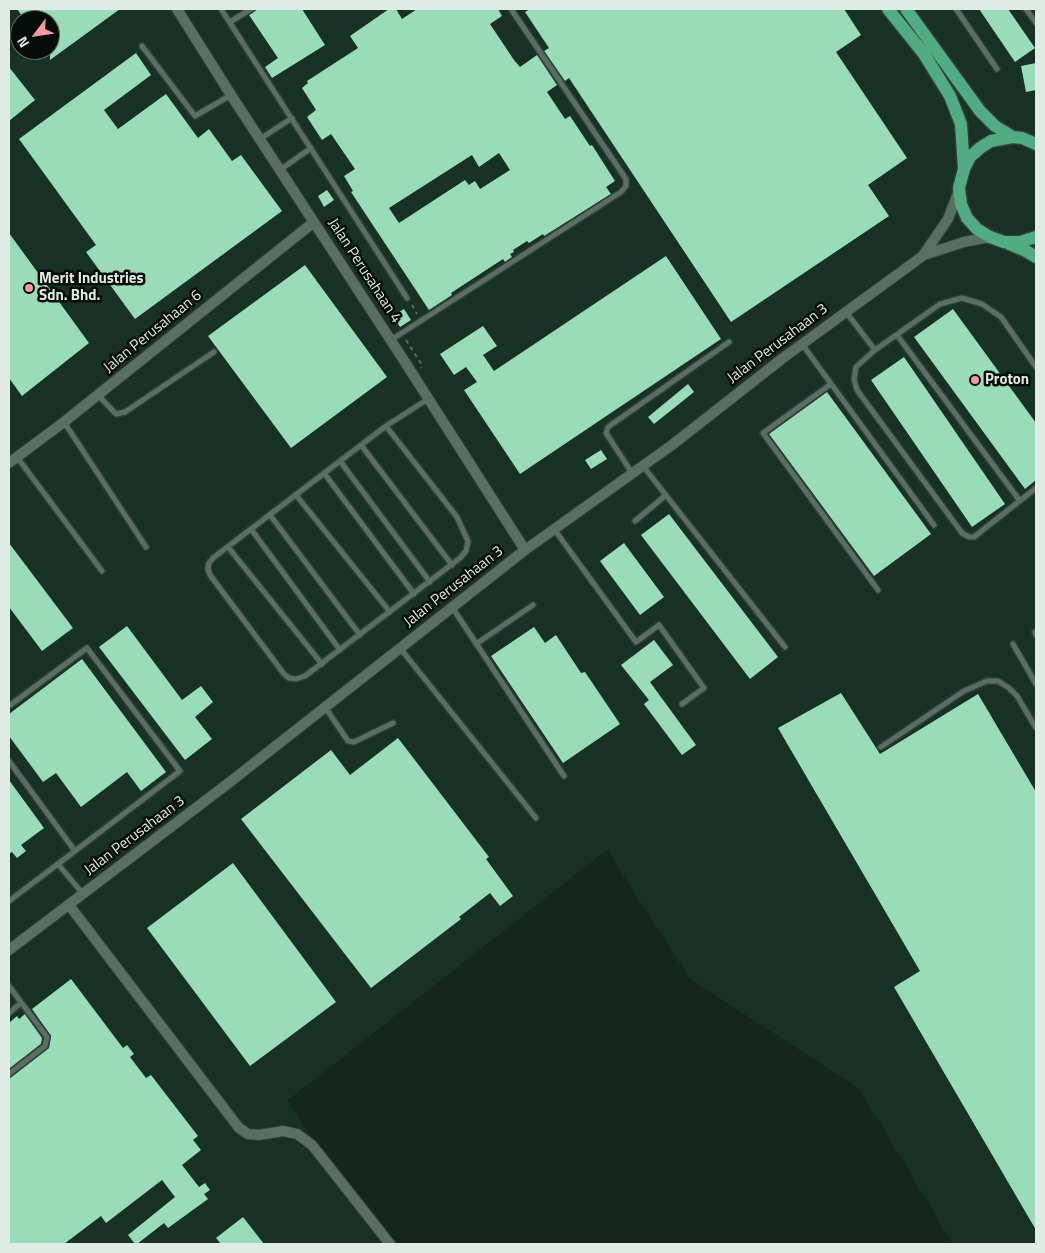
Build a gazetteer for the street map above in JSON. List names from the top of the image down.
{
  "streets": {
    "street": ["Jalan Perusahaan 4", "Jalan Perusahaan 6", "Jalan Perusahaan 3"]
  },
  "crossings": [
    ["Jalan Perusahaan 4", "Jalan Perusahaan 6"],
    ["Jalan Perusahaan 4", "Jalan Perusahaan 3"]
  ],
  "places": ["Merit Industries Sdn. Bhd.", "Proton"],
  "north": "bottom left"
}
